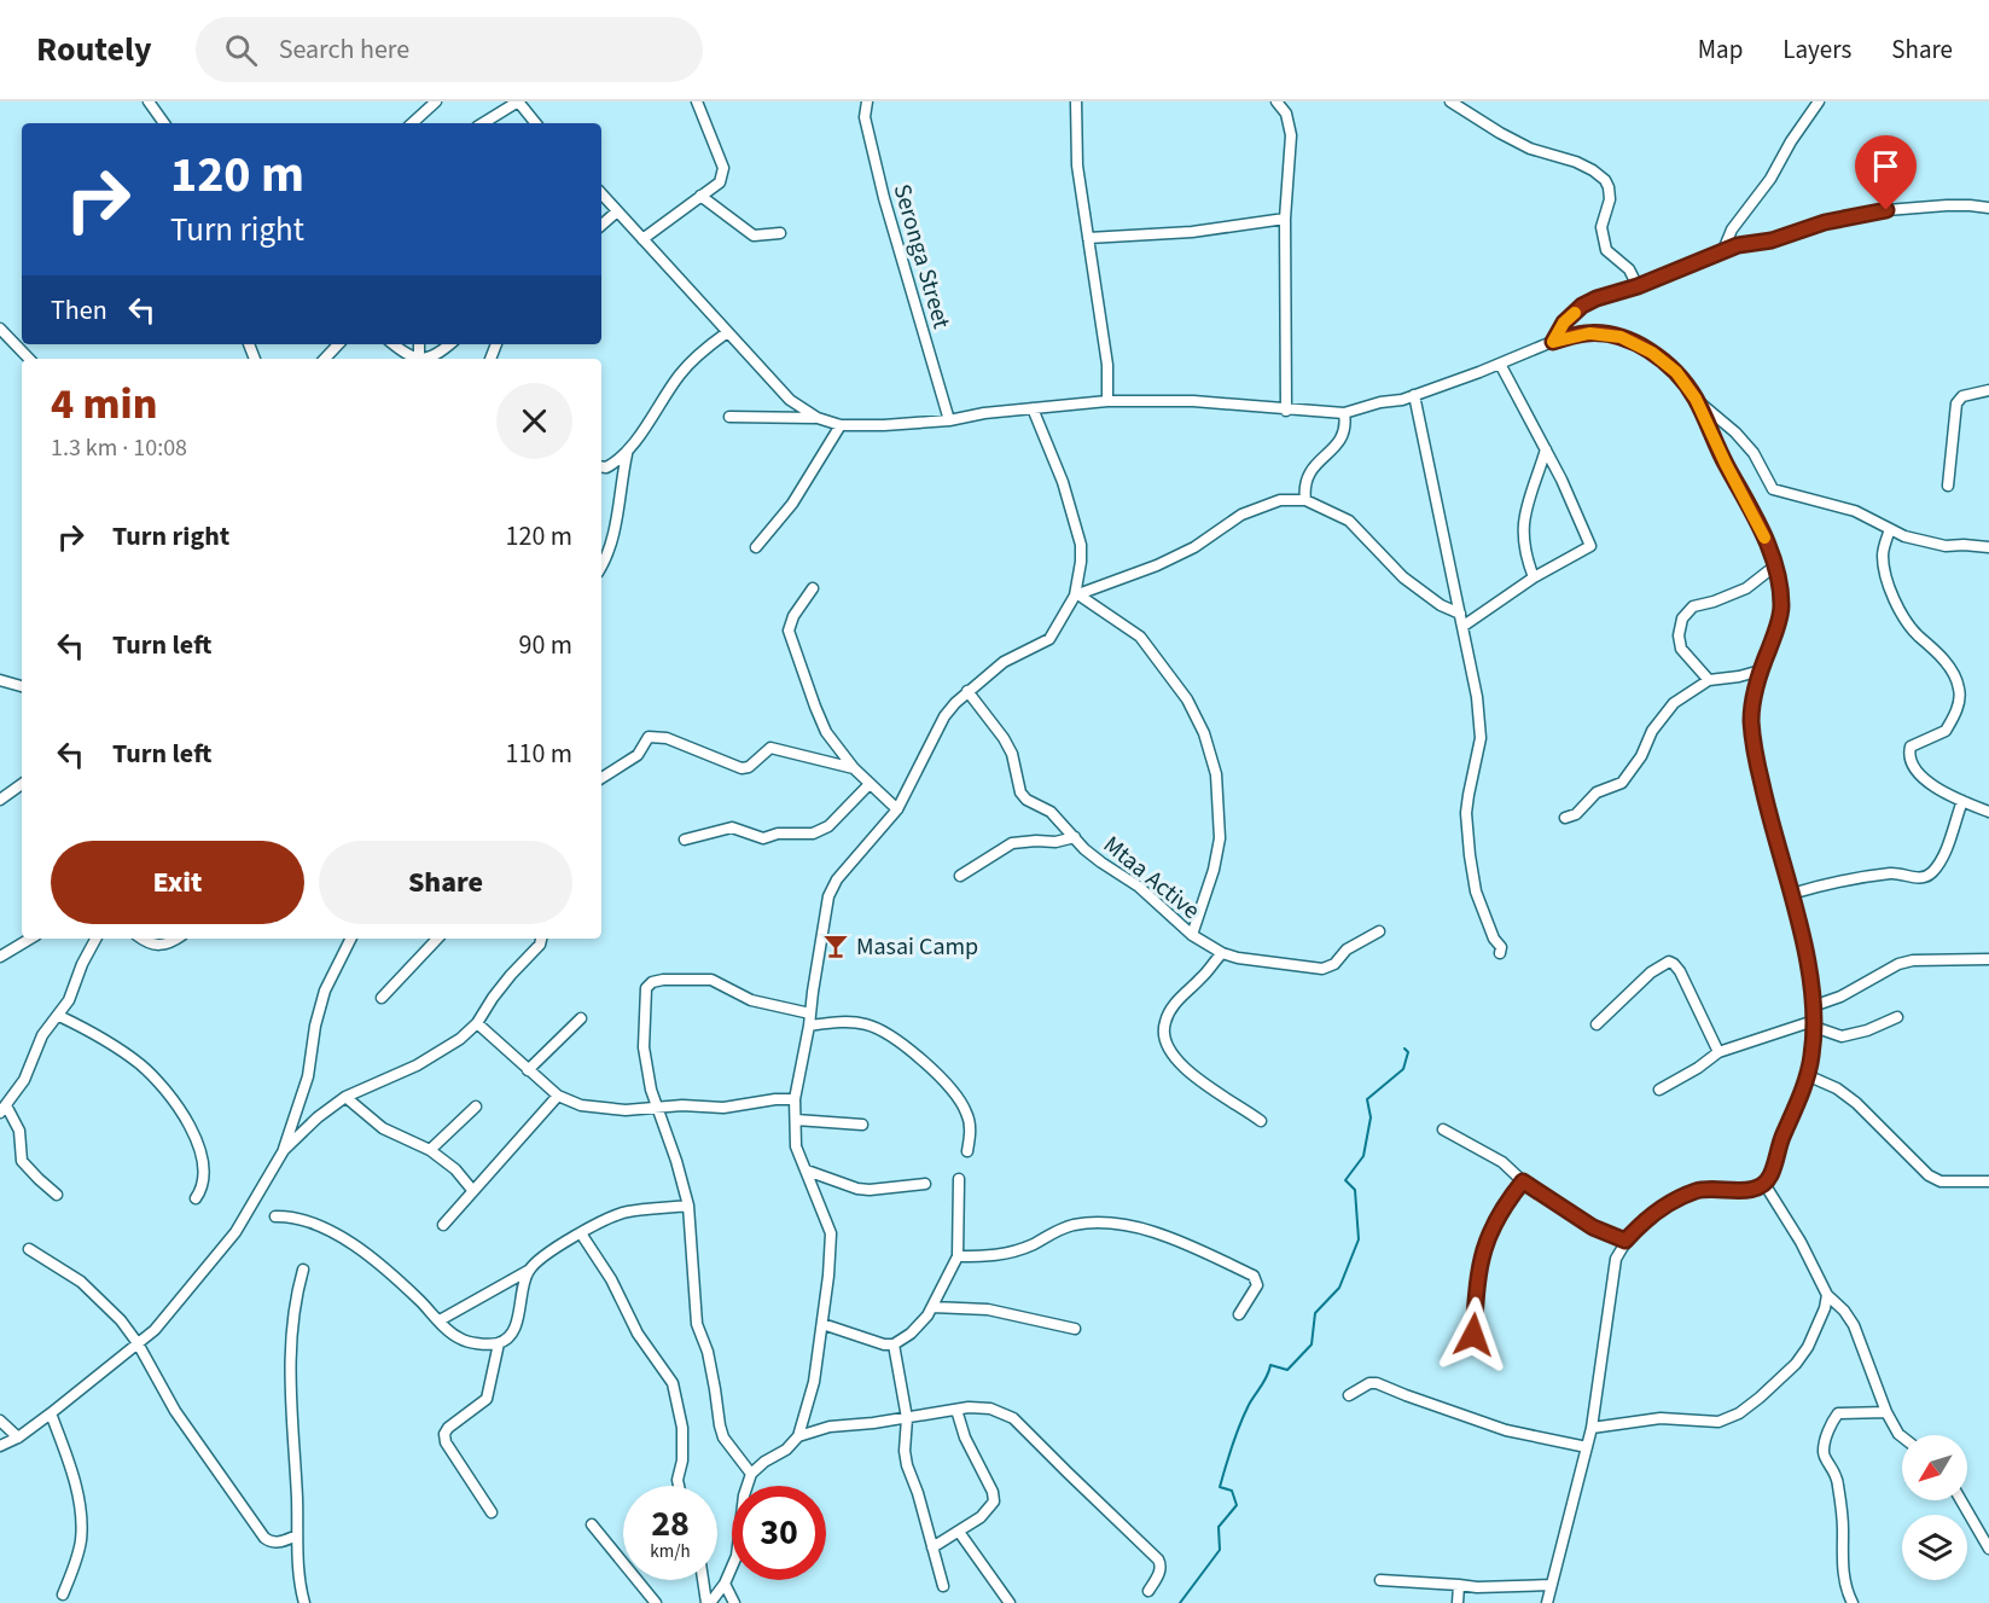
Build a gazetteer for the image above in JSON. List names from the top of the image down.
{
  "streets": {
    "street": ["Seronga Street", "Mtaa Active"]
  },
  "places": {
    "bar": ["Masai Camp"]
  },
  "north": "bottom left",
  "page": {
    "header": "Routely",
    "search": "Search here",
    "nav": ["Map", "Layers", "Share"],
    "turn": ["120 m", "Turn right"],
    "then": "Then",
    "heading": ["4 min", "1.3 km · 10:08"],
    "list": [
      {
        "name": "Turn right",
        "value": "120 m"
      },
      {
        "name": "Turn left",
        "value": "90 m"
      },
      {
        "name": "Turn left",
        "value": "110 m"
      }
    ],
    "buttons": ["Exit", "Share"],
    "speed": "28 km/h",
    "limit": "30"
  }
}
